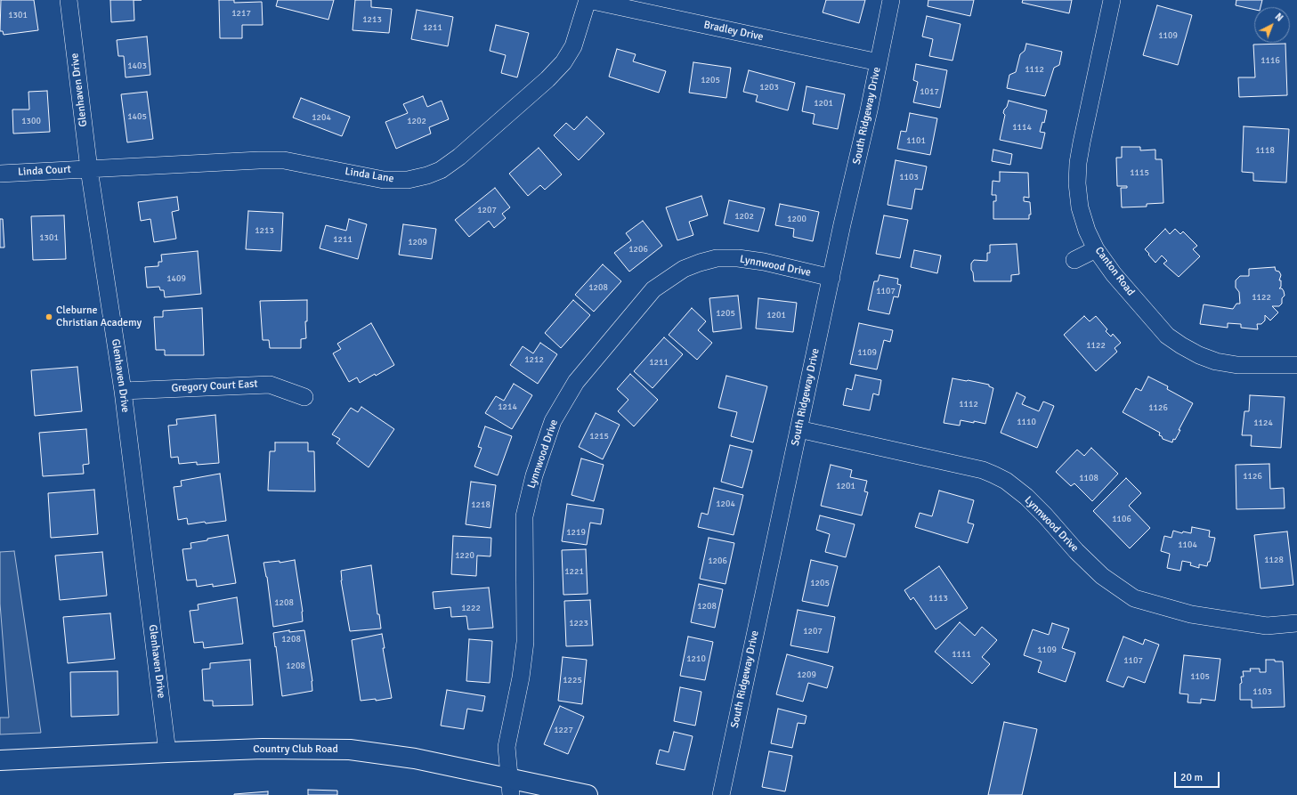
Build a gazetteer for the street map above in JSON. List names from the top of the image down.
{
  "streets": {
    "main road": ["Country Club Road"],
    "street": [
      "Bradley Drive",
      "Glenhaven Drive",
      "South Ridgeway Drive",
      "Linda Court",
      "Linda Lane",
      "Lynnwood Drive",
      "Canton Road",
      "Gregory Court East"
    ]
  },
  "crossings": [
    ["Bradley Drive", "South Ridgeway Drive"],
    ["Bradley Drive", "Linda Lane"],
    ["Glenhaven Drive", "Linda Court"],
    ["Glenhaven Drive", "Linda Lane"],
    ["Glenhaven Drive", "Gregory Court East"],
    ["Glenhaven Drive", "Country Club Road"],
    ["South Ridgeway Drive", "Lynnwood Drive"],
    ["Linda Court", "Linda Lane"],
    ["Lynnwood Drive", "Country Club Road"]
  ],
  "places": ["Cleburne Christian Academy"],
  "house_numbers": [
    "1217",
    "1301",
    "1213",
    "1211",
    "1109",
    "1116",
    "1403",
    "1112",
    "1205",
    "1203",
    "1017",
    "1201",
    "1405",
    "1204",
    "1300",
    "1202",
    "1114",
    "1101",
    "1118",
    "1115",
    "1103",
    "1207",
    "1202",
    "1200",
    "1213",
    "1301",
    "1211",
    "1209",
    "1206",
    "1409",
    "1208",
    "1107",
    "1122",
    "1205",
    "1201",
    "1122",
    "1109",
    "1212",
    "1211",
    "1112",
    "1214",
    "1126",
    "1110",
    "1124",
    "1215",
    "1126",
    "1108",
    "1201",
    "1204",
    "1218",
    "1106",
    "1219",
    "1104",
    "1220",
    "1128",
    "1206",
    "1221",
    "1205",
    "1113",
    "1208",
    "1208",
    "1222",
    "1223",
    "1207",
    "1208",
    "1109",
    "1111",
    "1210",
    "1107",
    "1208",
    "1209",
    "1105",
    "1225",
    "1103",
    "1227"
  ],
  "scale_bar": "20 m",
  "north": "top right"
}
